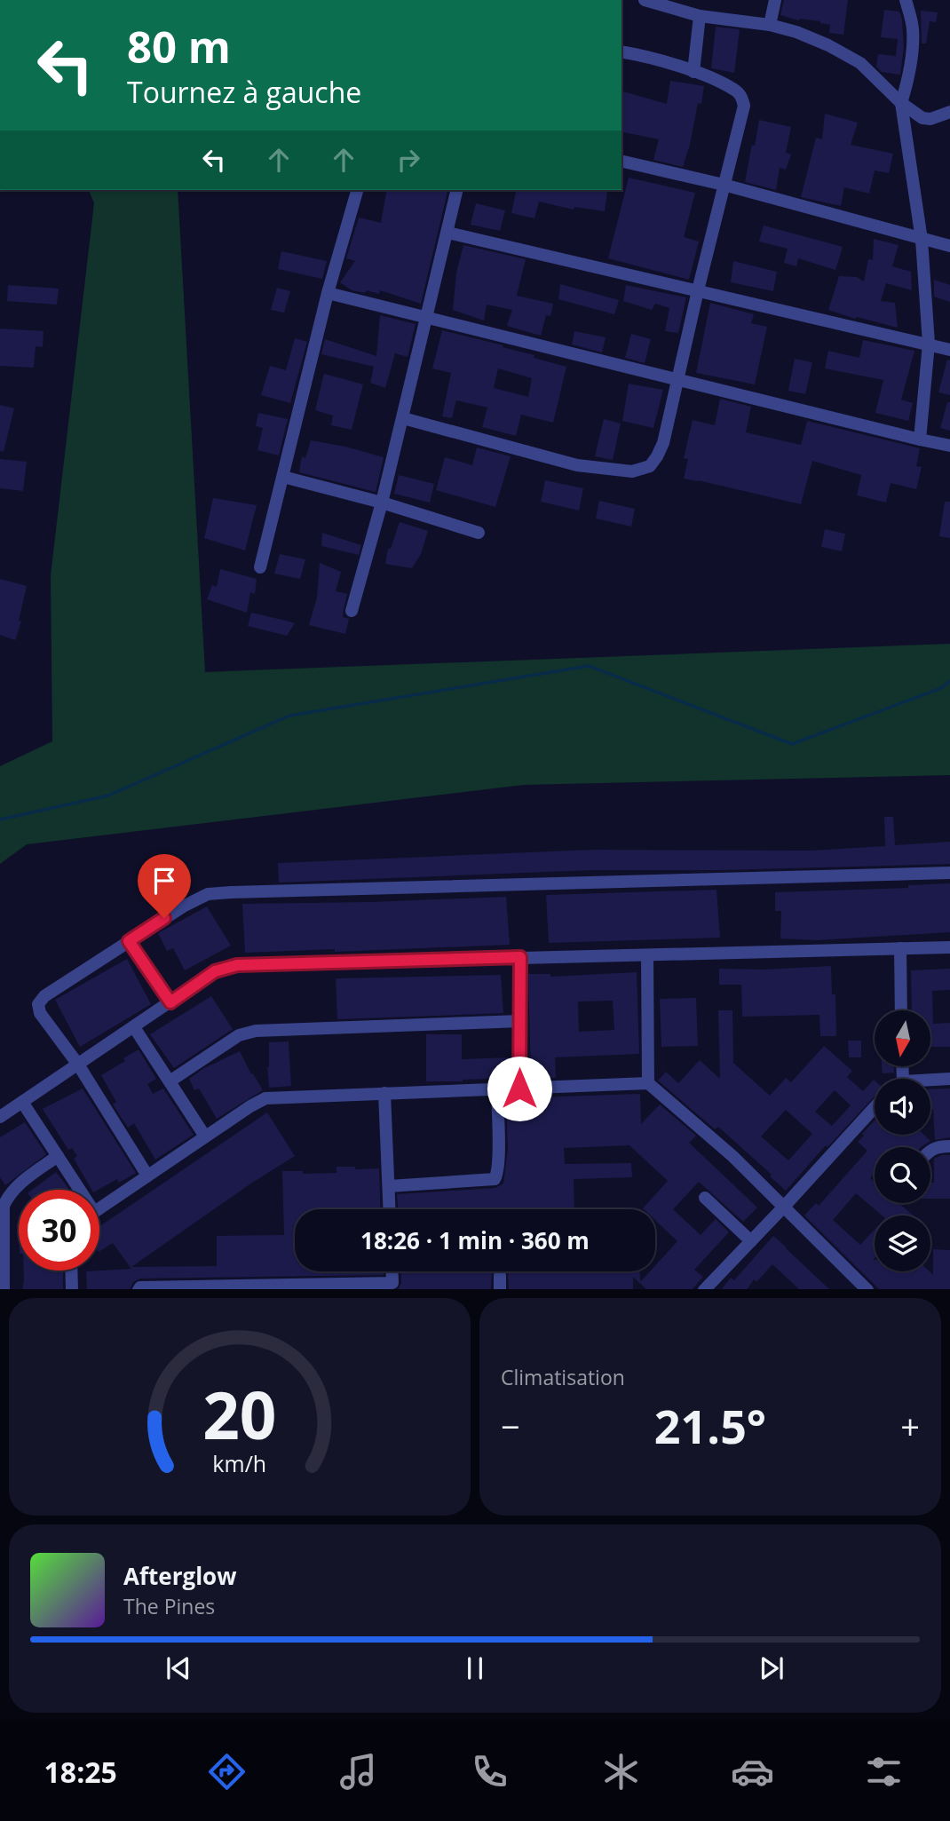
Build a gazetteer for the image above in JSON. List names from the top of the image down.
{
  "north": "bottom",
  "page": {
    "turn": ["80 m", "Tournez à gauche"],
    "limit": "30",
    "trip": "18:26 · 1 min · 360 m",
    "tile": "Climatisation",
    "heat": ["−", "21.5°", "+"],
    "song": ["Afterglow", "The Pines"],
    "tabs": "18:25",
    "gauge": ["20", "km/h"]
  }
}
